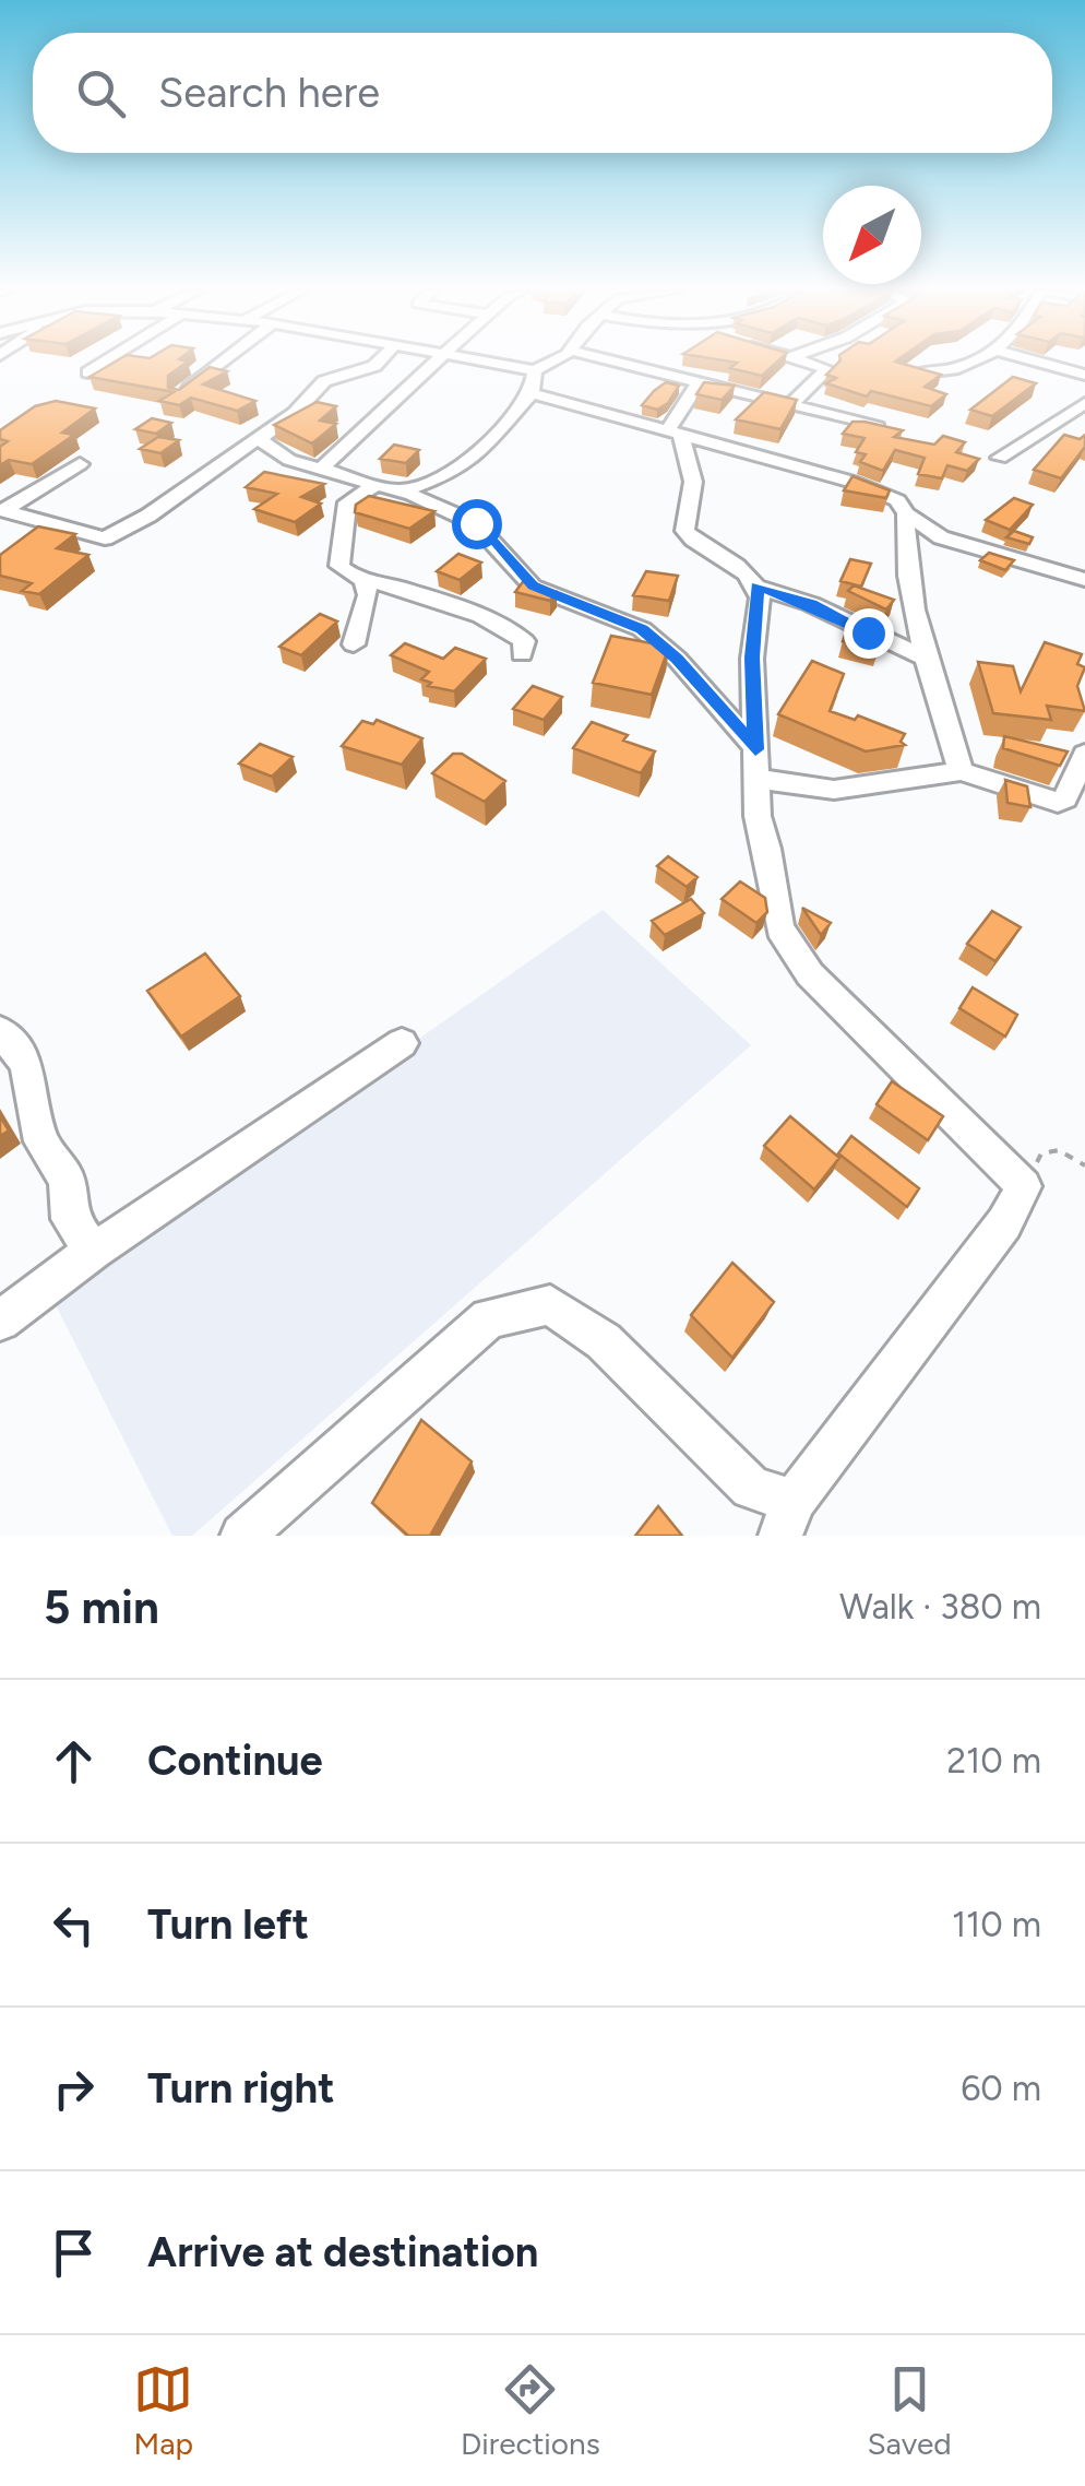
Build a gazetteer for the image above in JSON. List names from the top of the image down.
{
  "north": "bottom left",
  "page": {
    "search": "Search here",
    "heading": ["5 min", "Walk · 380 m"],
    "list": [
      ["Continue", "210 m"],
      ["Turn left", "110 m"],
      ["Turn right", "60 m"],
      "Arrive at destination"
    ],
    "nav": ["Map", "Directions", "Saved"]
  }
}
